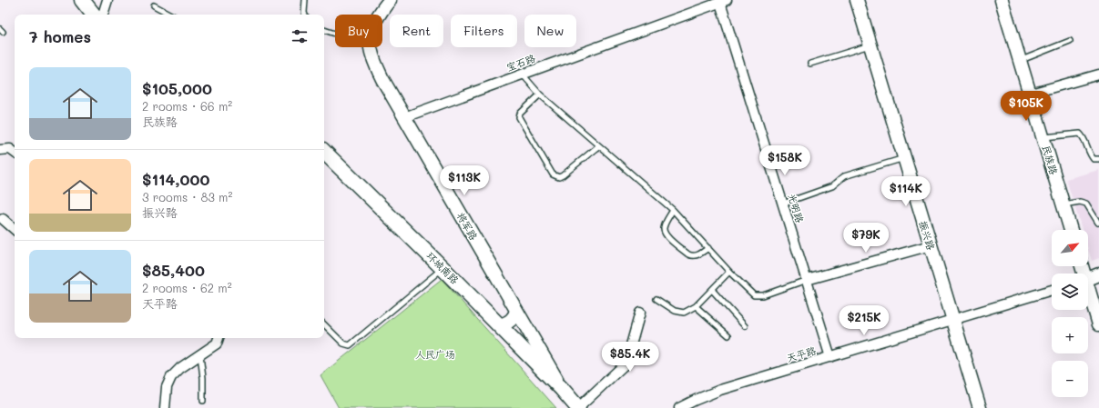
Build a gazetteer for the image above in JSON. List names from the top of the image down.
{
  "streets": {
    "main road": [
      "民族路",
      "将军路",
      "振兴路",
      "环城南路"
    ],
    "street": ["宝石路", "光明路", "天平路"]
  },
  "crossings": [
    ["宝石路", "光明路"],
    ["宝石路", "将军路"],
    ["光明路", "天平路"],
    ["将军路", "环城南路"],
    ["振兴路", "天平路"]
  ],
  "parks": ["人民广场"],
  "north": "top right",
  "page": {
    "chip": [
      "Buy",
      "Rent",
      "Filters",
      "New"
    ],
    "heading": "7 homes",
    "list": [
      {
        "name": "$105,000",
        "note": "2 rooms · 66 m² · 民族路"
      },
      {
        "name": "$114,000",
        "note": "3 rooms · 83 m² · 振兴路"
      },
      {
        "name": "$85,400",
        "note": "2 rooms · 62 m² · 天平路"
      }
    ],
    "price": [
      "$105K",
      "$158K",
      "$113K",
      "$114K",
      "$79K",
      "$215K",
      "$85.4K"
    ],
    "map_buttons": ["+", "−"]
  }
}
